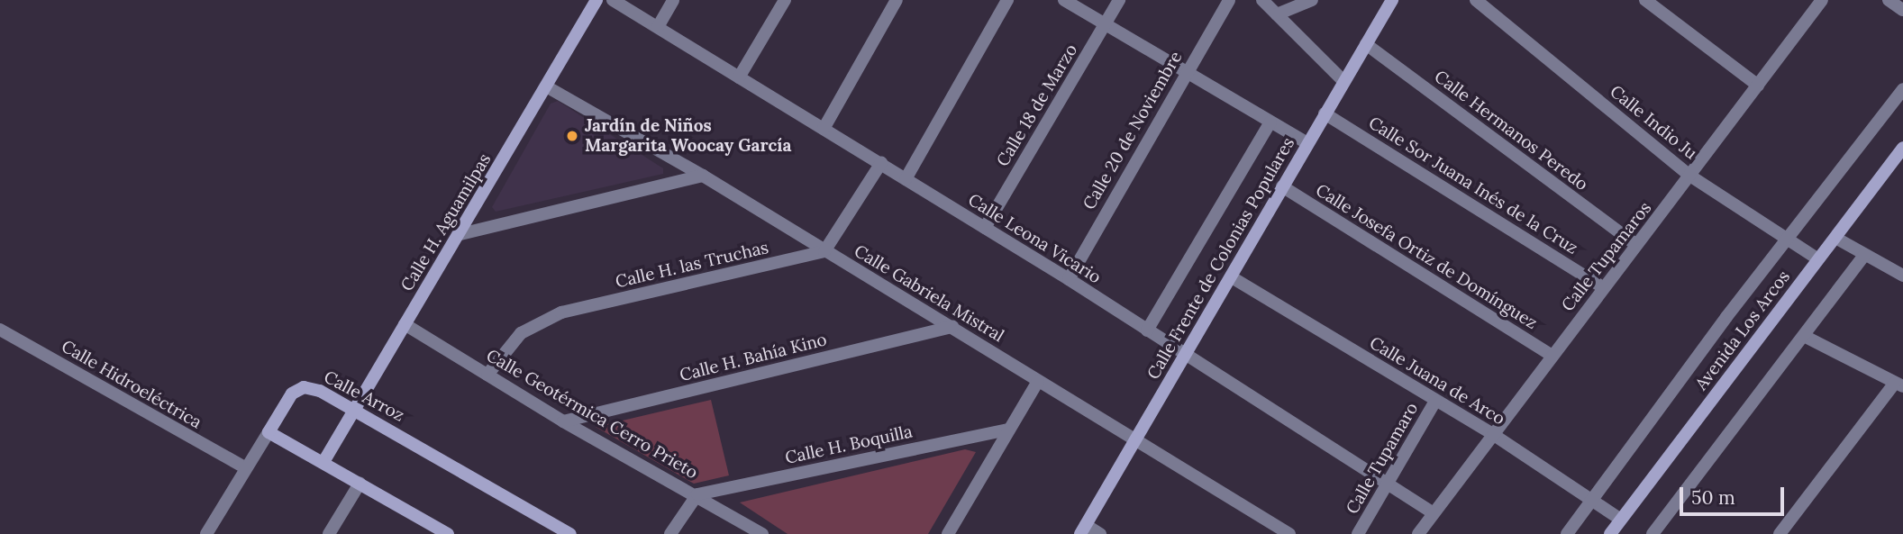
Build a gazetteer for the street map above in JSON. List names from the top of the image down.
{
  "streets": {
    "street": [
      "Calle 18 de Marzo",
      "Calle Indio Ju",
      "Calle 20 de Noviembre",
      "Calle Hermanos Peredo",
      "Calle Sor Juana Inés de la Cruz",
      "Calle H. Aguamilpas",
      "Calle Leona Vicario",
      "Calle Josefa Ortiz de Domínguez",
      "Calle Tupamaros",
      "Calle Frente de Colonias Populares",
      "Calle H. las Truchas",
      "Calle Gabriela Mistral",
      "Avenida Los Arcos",
      "Calle H. Bahía Kino",
      "Calle Juana de Arco",
      "Calle Hidroeléctrica",
      "Calle Arroz",
      "Calle Geotérmica Cerro Prieto",
      "Calle H. Boquilla",
      "Calle Tupamaro"
    ]
  },
  "crossings": [
    ["Calle 18 de Marzo", "Calle Leona Vicario"],
    ["Calle Indio Ju", "Calle Tupamaros"],
    ["Calle Indio Ju", "Avenida Los Arcos"],
    ["Calle 20 de Noviembre", "Calle Leona Vicario"],
    ["Calle Hermanos Peredo", "Calle Tupamaros"],
    ["Calle Hermanos Peredo", "Calle Frente de Colonias Populares"],
    ["Calle Sor Juana Inés de la Cruz", "Calle Tupamaros"],
    ["Calle Sor Juana Inés de la Cruz", "Calle Frente de Colonias Populares"],
    ["Calle H. Aguamilpas", "Calle Gabriela Mistral"],
    ["Calle H. Aguamilpas", "Calle Arroz"],
    ["Calle H. Aguamilpas", "Calle Geotérmica Cerro Prieto"],
    ["Calle Leona Vicario", "Calle Tupamaros"],
    ["Calle Leona Vicario", "Calle Frente de Colonias Populares"],
    ["Calle Leona Vicario", "Calle Tupamaro"],
    ["Calle Josefa Ortiz de Domínguez", "Calle Tupamaros"],
    ["Calle Josefa Ortiz de Domínguez", "Calle Frente de Colonias Populares"],
    ["Calle Tupamaros", "Calle Juana de Arco"],
    ["Calle Frente de Colonias Populares", "Calle Gabriela Mistral"],
    ["Calle Frente de Colonias Populares", "Calle Juana de Arco"],
    ["Calle H. las Truchas", "Calle Gabriela Mistral"],
    ["Calle H. las Truchas", "Calle Geotérmica Cerro Prieto"],
    ["Calle Gabriela Mistral", "Calle H. Bahía Kino"],
    ["Avenida Los Arcos", "Calle Juana de Arco"],
    ["Calle H. Bahía Kino", "Calle Geotérmica Cerro Prieto"],
    ["Calle Juana de Arco", "Calle Tupamaro"],
    ["Calle Geotérmica Cerro Prieto", "Calle H. Boquilla"]
  ],
  "places": ["Jardín de Niños Margarita Woocay García"],
  "scale_bar": "50 m"
}
